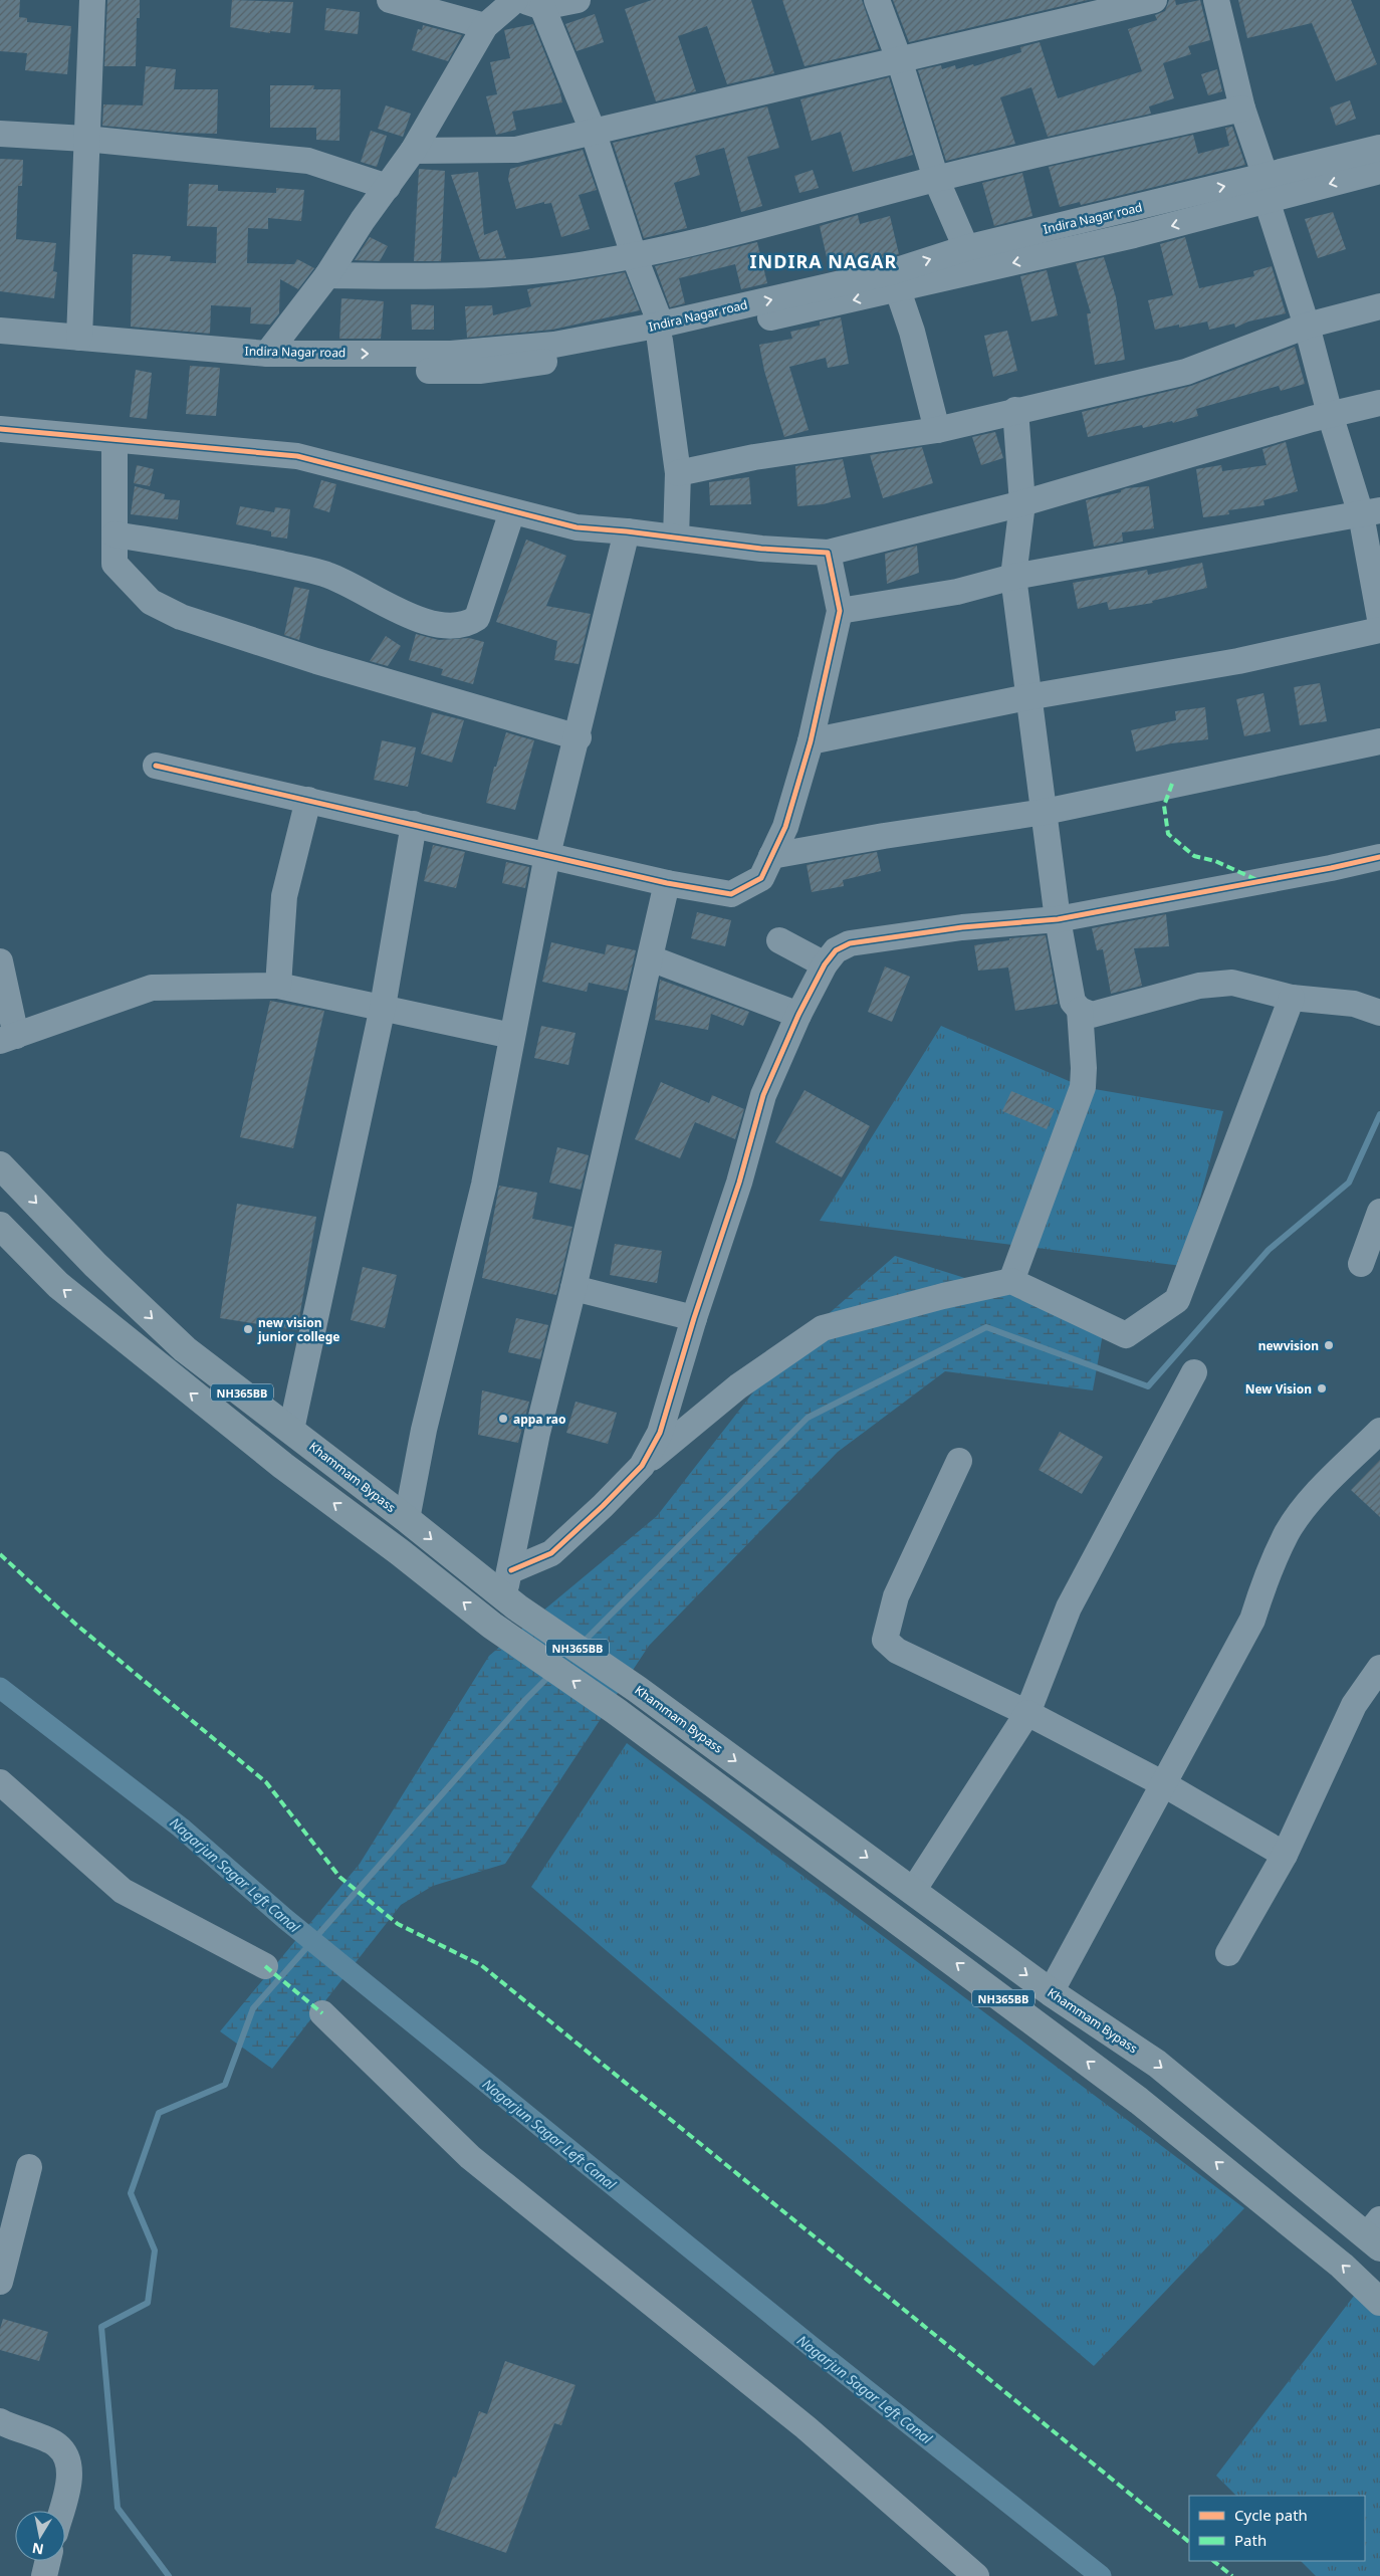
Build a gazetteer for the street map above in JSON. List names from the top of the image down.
{
  "streets": {
    "highway": ["NH365BB", "Khammam Bypass"],
    "street": ["Indira Nagar road"]
  },
  "districts": ["INDIRA NAGAR"],
  "water": ["Nagarjun Sagar Left Canal"],
  "places": [
    "new vision junior college",
    "newvision",
    "New Vision",
    "appa rao"
  ],
  "legend": ["Cycle path", "Path"],
  "north": "bottom"
}
